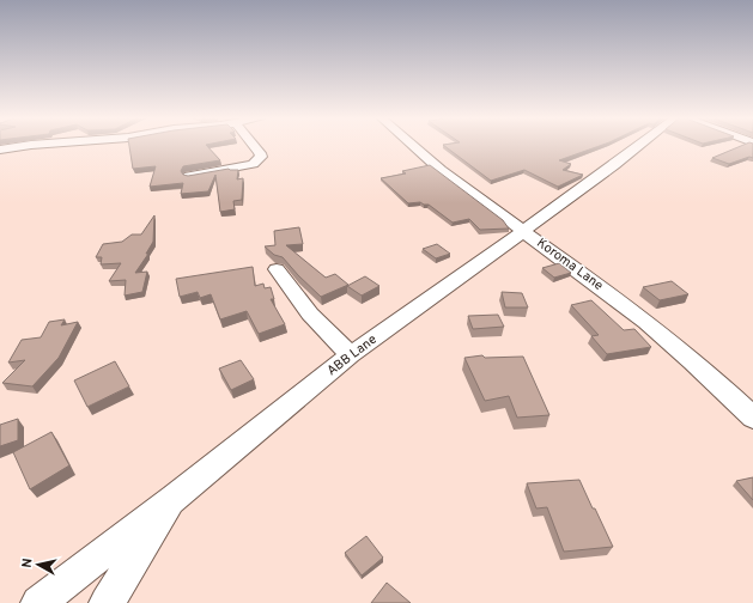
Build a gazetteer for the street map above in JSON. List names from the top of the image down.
{
  "streets": {
    "street": ["Koroma Lane", "ABB Lane"]
  },
  "crossings": [
    ["Koroma Lane", "ABB Lane"]
  ],
  "north": "left"
}
